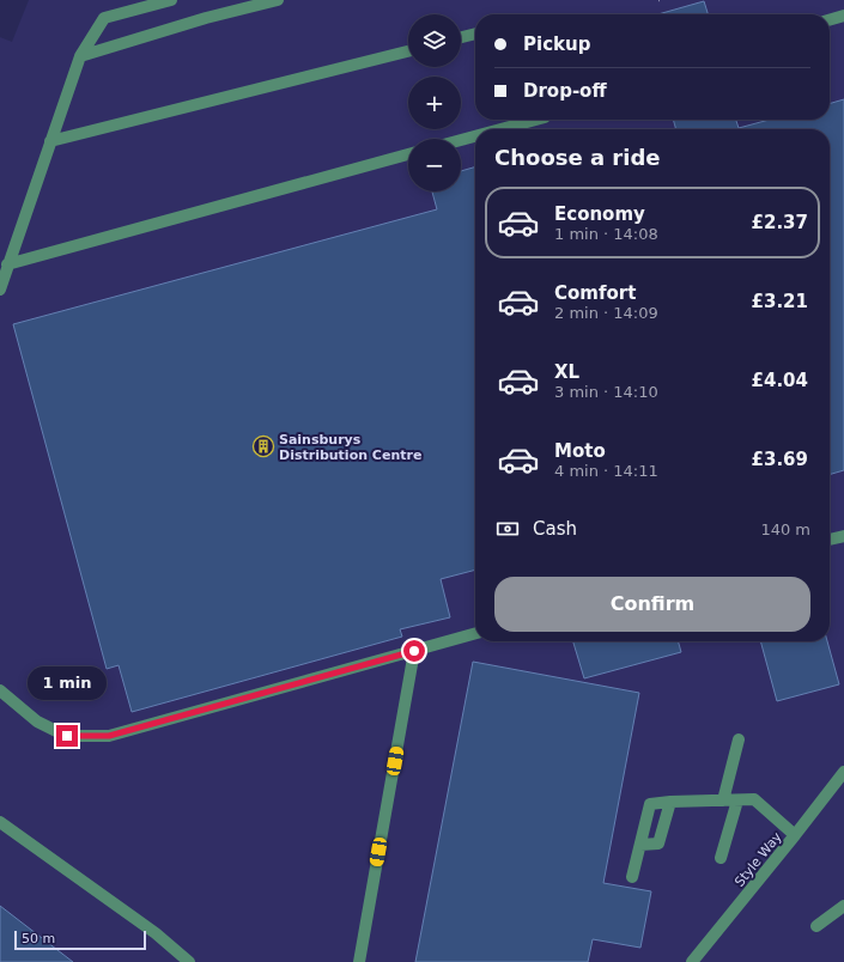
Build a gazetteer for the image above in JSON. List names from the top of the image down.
{
  "streets": {
    "street": ["Style Way"]
  },
  "places": {
    "building": ["Sainsburys Distribution Centre"]
  },
  "scale_bar": "50 m",
  "page": {
    "map_buttons": ["+", "−"],
    "banner": ["Pickup", "Drop-off"],
    "heading": "Choose a ride",
    "list": [
      {
        "name": "Economy",
        "note": "1 min · 14:08",
        "value": "£2.37"
      },
      {
        "name": "Comfort",
        "note": "2 min · 14:09",
        "value": "£3.21"
      },
      {
        "name": "XL",
        "note": "3 min · 14:10",
        "value": "£4.04"
      },
      {
        "name": "Moto",
        "note": "4 min · 14:11",
        "value": "£3.69"
      }
    ],
    "pay": ["Cash", "140 m"],
    "buttons": "Confirm",
    "bubble": "1 min",
    "scale": "50 m"
  }
}
